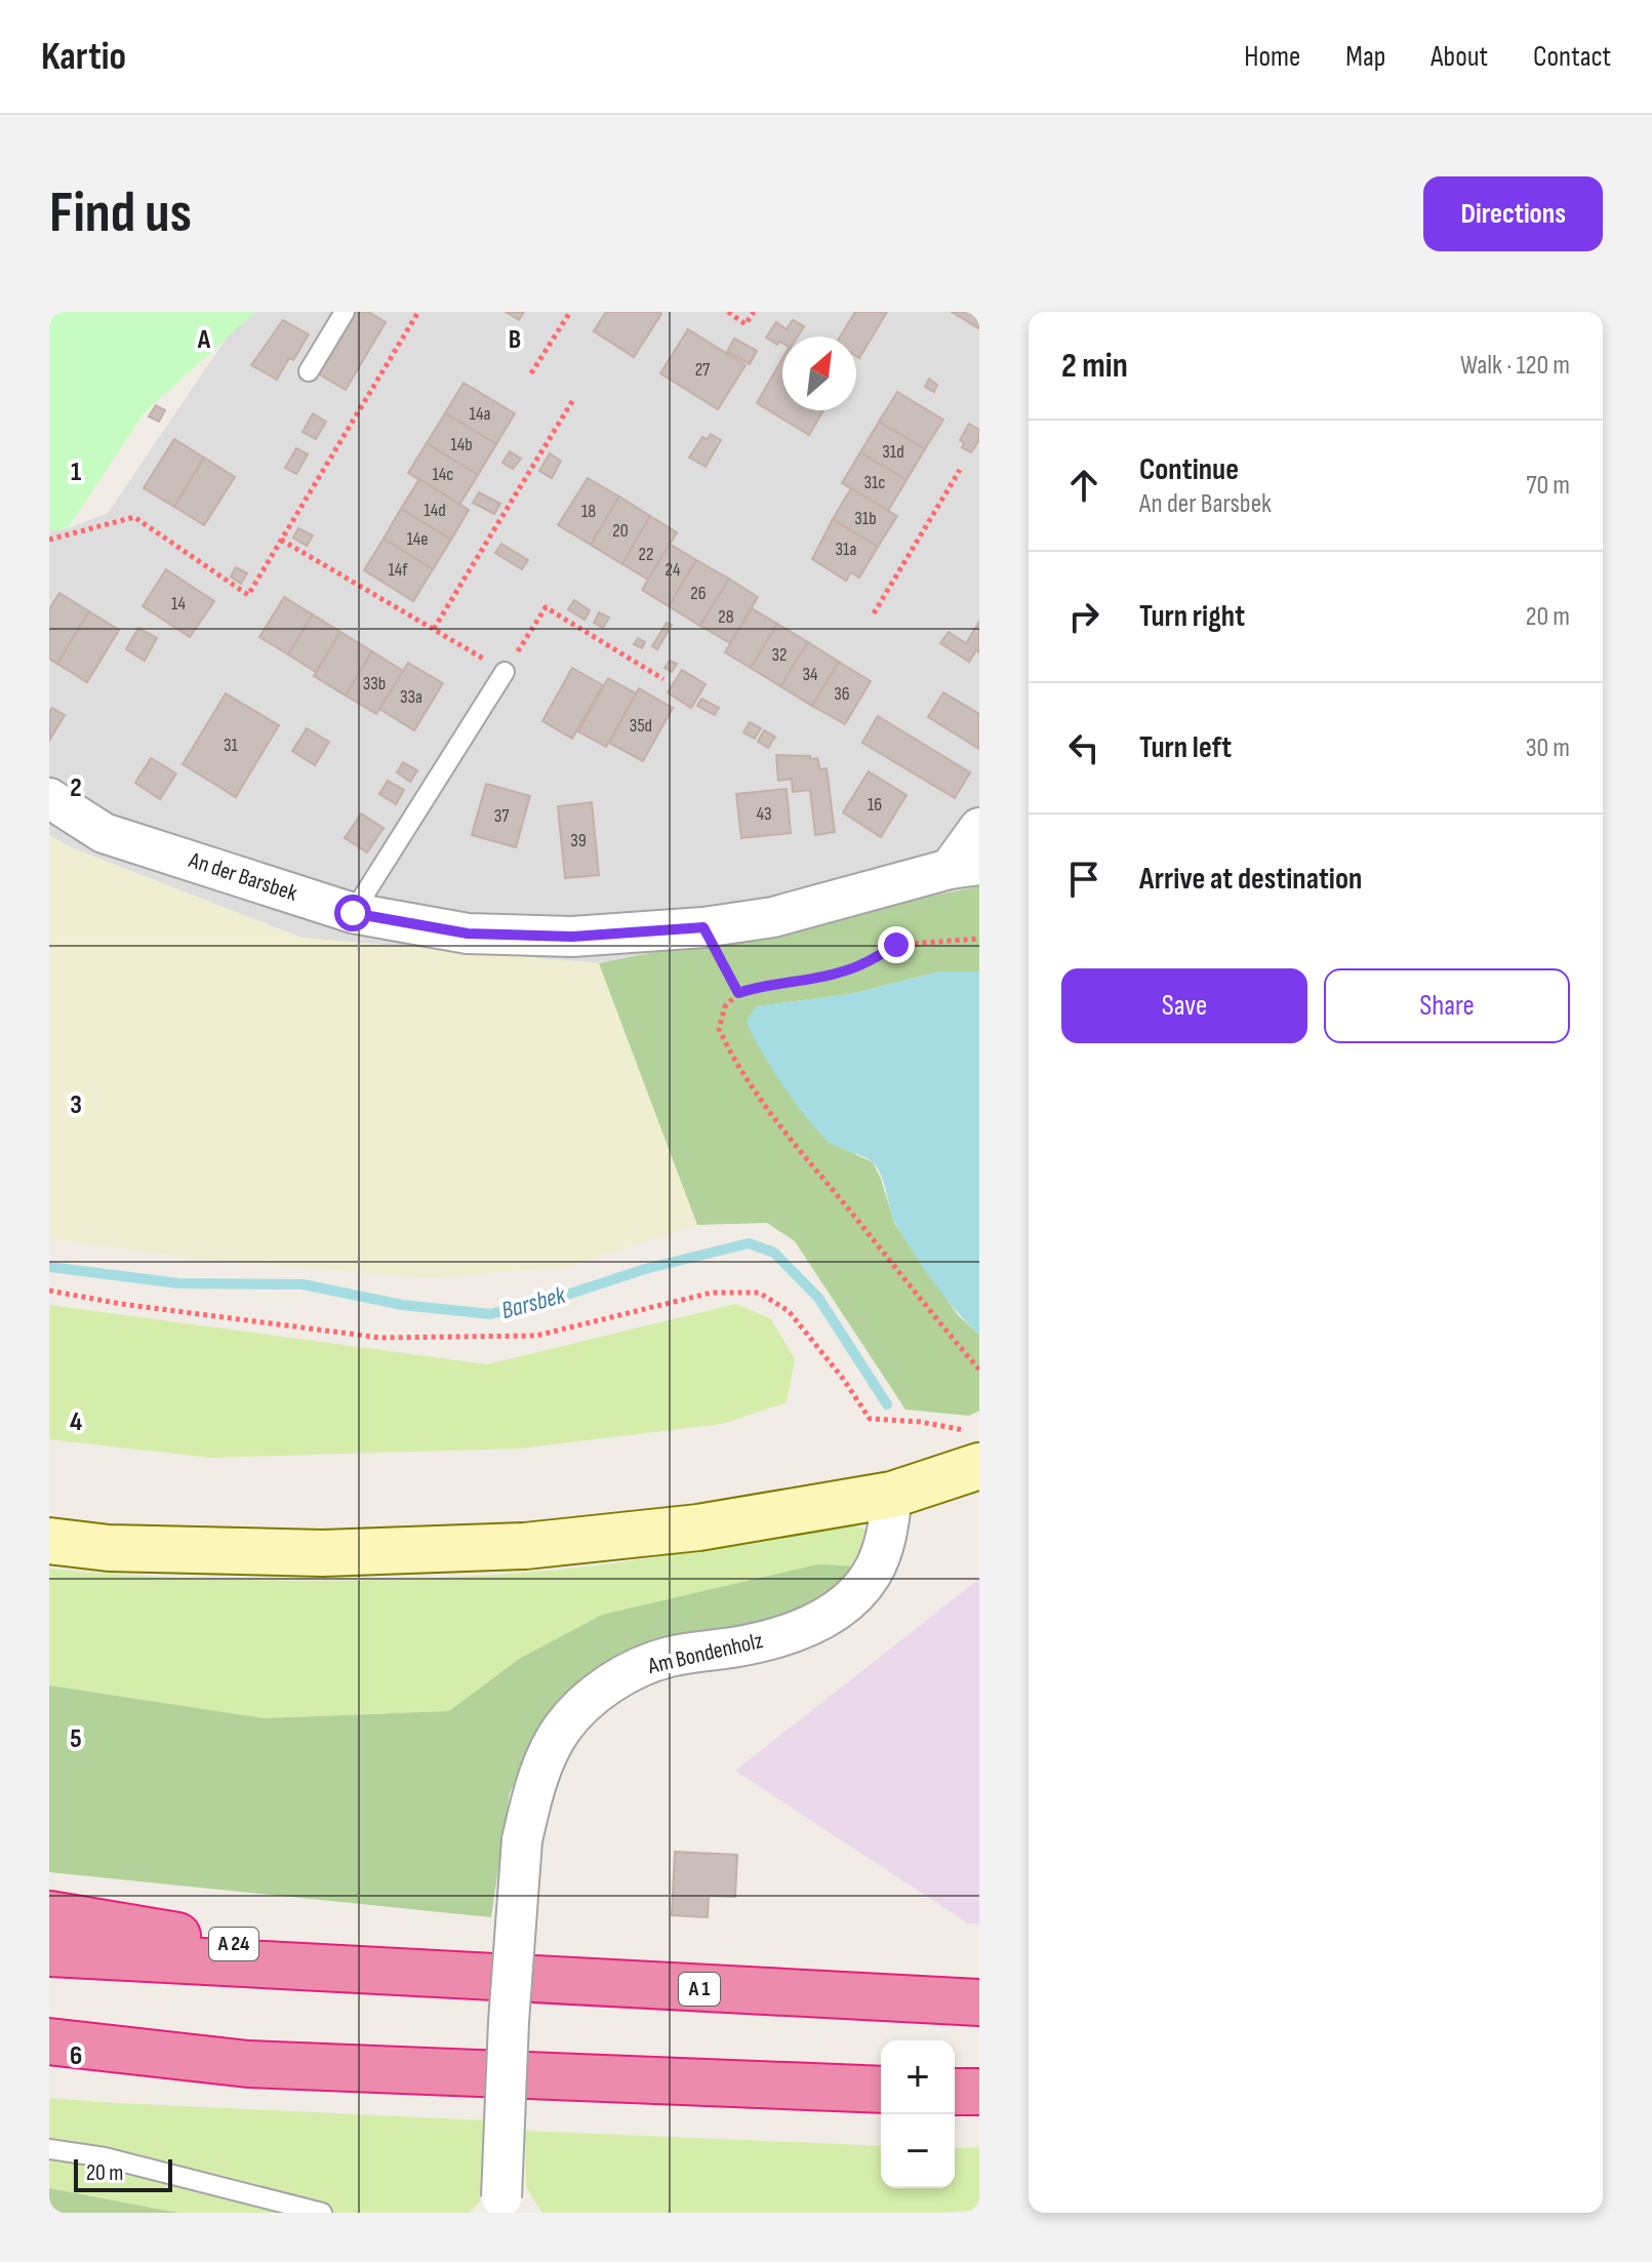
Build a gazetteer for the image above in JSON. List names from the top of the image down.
{
  "streets": {
    "highway": ["A 24", "A 1"],
    "street": ["An der Barsbek", "Am Bondenholz"]
  },
  "crossings": [
    ["A 24", "A 1"]
  ],
  "water": ["Barsbek"],
  "house_numbers": [
    "27",
    "14a",
    "14b",
    "31d",
    "14c",
    "31c",
    "14d",
    "18",
    "31b",
    "20",
    "14e",
    "31a",
    "22",
    "14f",
    "24",
    "26",
    "14",
    "28",
    "32",
    "34",
    "33b",
    "36",
    "33a",
    "35d",
    "31",
    "16",
    "43",
    "37",
    "39"
  ],
  "scale_bar": "20 m",
  "north": "top right",
  "page": {
    "header": "Kartio",
    "nav": [
      "Home",
      "Map",
      "About",
      "Contact"
    ],
    "buttons": [
      "Directions",
      ["Save", "Share"]
    ],
    "title": "Find us",
    "heading": ["2 min", "Walk · 120 m"],
    "list": [
      ["Continue", "An der Barsbek", "70 m"],
      ["Turn right", "20 m"],
      ["Turn left", "30 m"],
      "Arrive at destination"
    ],
    "map_buttons": ["+", "−"],
    "scale": "20 m"
  },
  "grid": {
    "columns": ["A", "B"],
    "rows": [
      "1",
      "2",
      "3",
      "4",
      "5",
      "6"
    ]
  }
}
